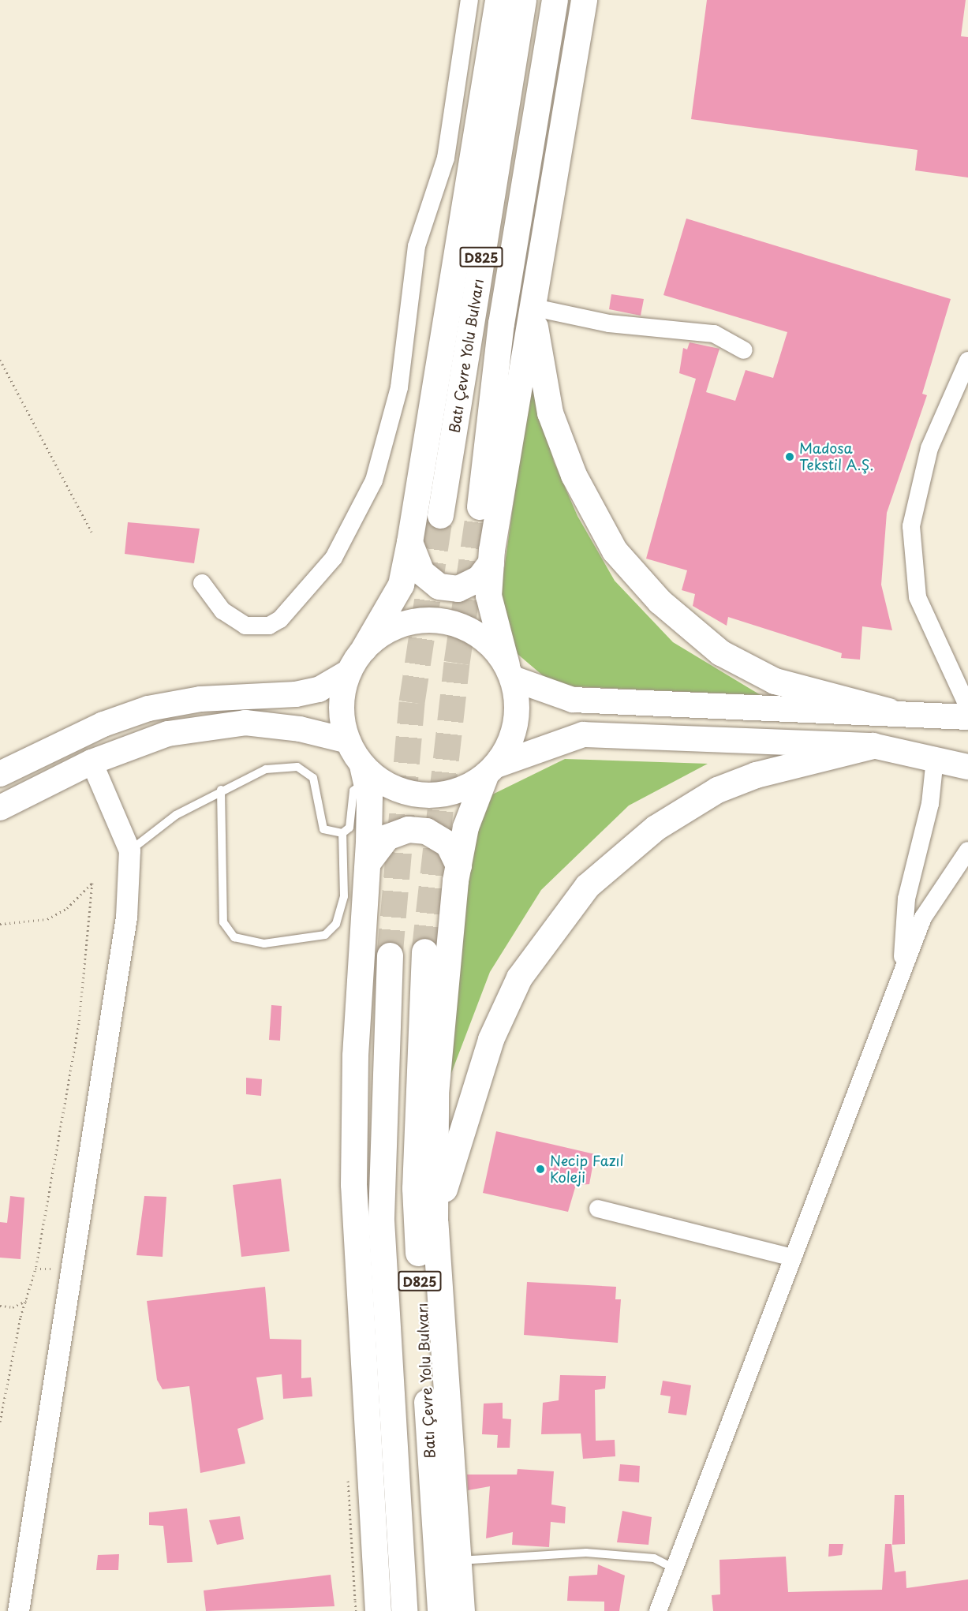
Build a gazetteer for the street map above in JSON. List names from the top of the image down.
{
  "streets": {
    "highway": ["D825", "Batı Çevre Yolu Bulvarı"]
  },
  "places": ["Madosa Tekstil A.Ş.", "Necip Fazıl Koleji"]
}
